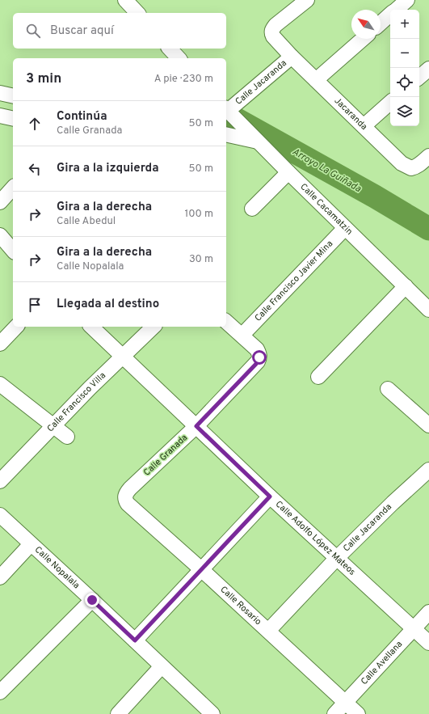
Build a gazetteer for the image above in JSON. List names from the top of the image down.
{
  "streets": {
    "street": [
      "Calle Jacaranda",
      "Jacaranda",
      "Calle Cacamatzin",
      "Calle Francisco Javier Mina",
      "Calle Francisco Villa",
      "Calle Granada",
      "Calle Adolfo López Mateos",
      "Calle Nopalala",
      "Calle Rosario",
      "Calle Avellana"
    ]
  },
  "crossings": [
    ["Calle Jacaranda", "Jacaranda"],
    ["Calle Jacaranda", "Calle Cacamatzin"],
    ["Calle Jacaranda", "Calle Adolfo López Mateos"],
    ["Calle Jacaranda", "Calle Rosario"],
    ["Calle Cacamatzin", "Calle Francisco Javier Mina"],
    ["Calle Francisco Javier Mina", "Calle Granada"],
    ["Calle Francisco Villa", "Calle Adolfo López Mateos"],
    ["Calle Granada", "Calle Adolfo López Mateos"],
    ["Calle Granada", "Calle Rosario"],
    ["Calle Adolfo López Mateos", "Calle Avellana"],
    ["Calle Rosario", "Calle Avellana"]
  ],
  "water": ["Arroyo La Guiñada"],
  "north": "top left",
  "page": {
    "map_buttons": ["+", "−"],
    "search": "Buscar aquí",
    "heading": ["3 min", "A pie · 230 m"],
    "list": [
      ["Continúa", "Calle Granada", "50 m"],
      ["Gira a la izquierda", "50 m"],
      ["Gira a la derecha", "Calle Abedul", "100 m"],
      ["Gira a la derecha", "Calle Nopalala", "30 m"],
      "Llegada al destino"
    ]
  }
}
